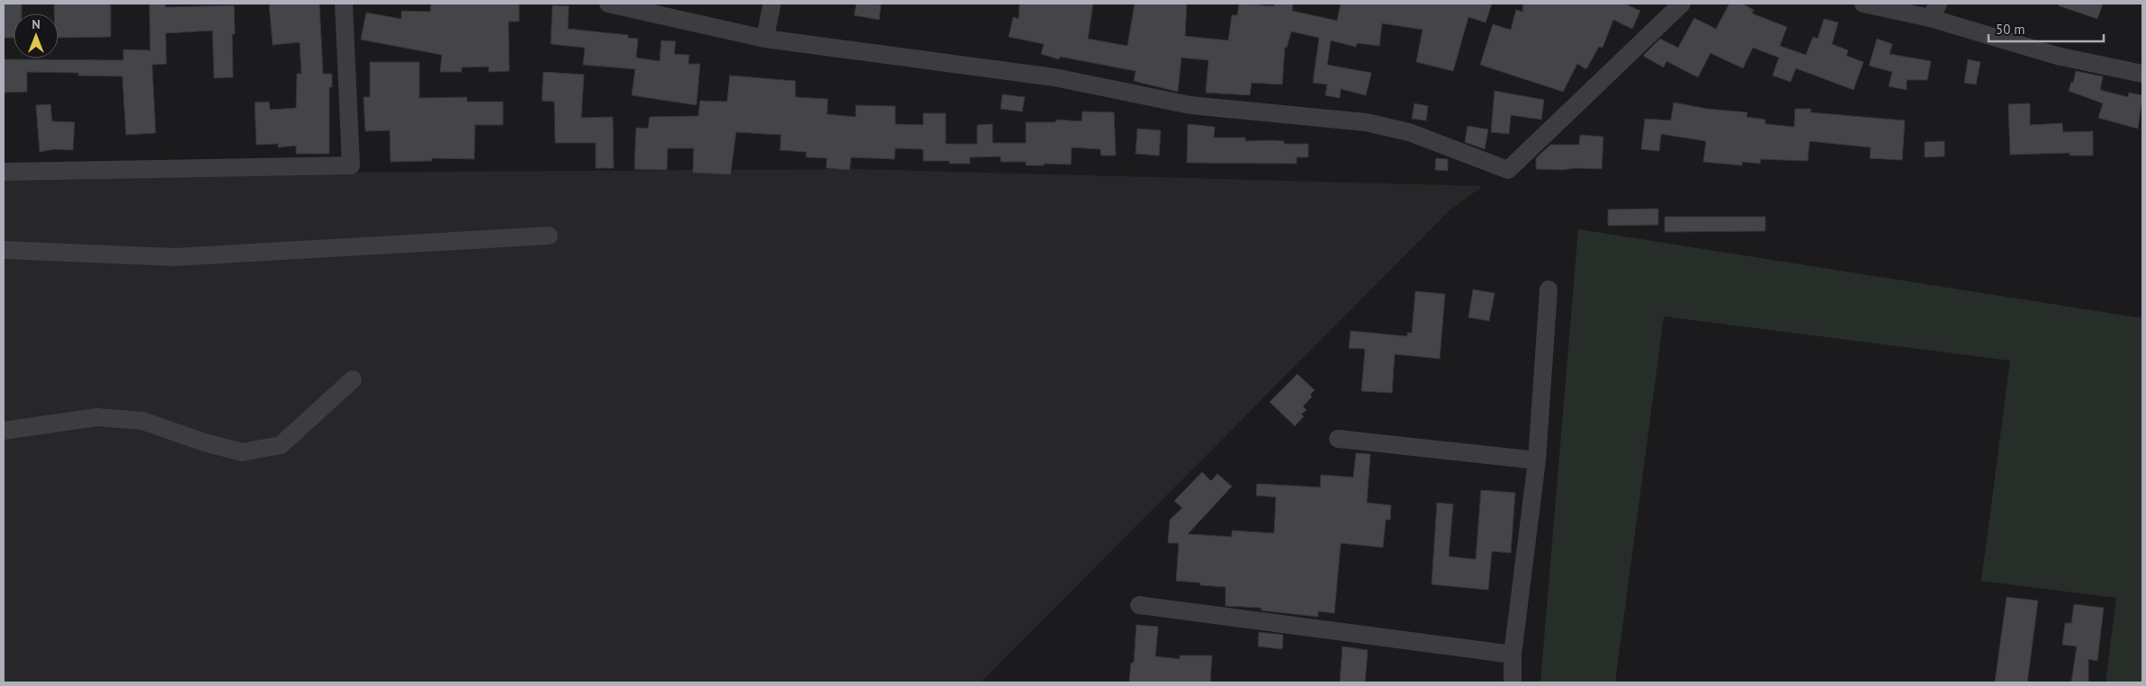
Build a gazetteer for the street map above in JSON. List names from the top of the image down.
{
  "scale_bar": "50 m",
  "north": "top"
}
